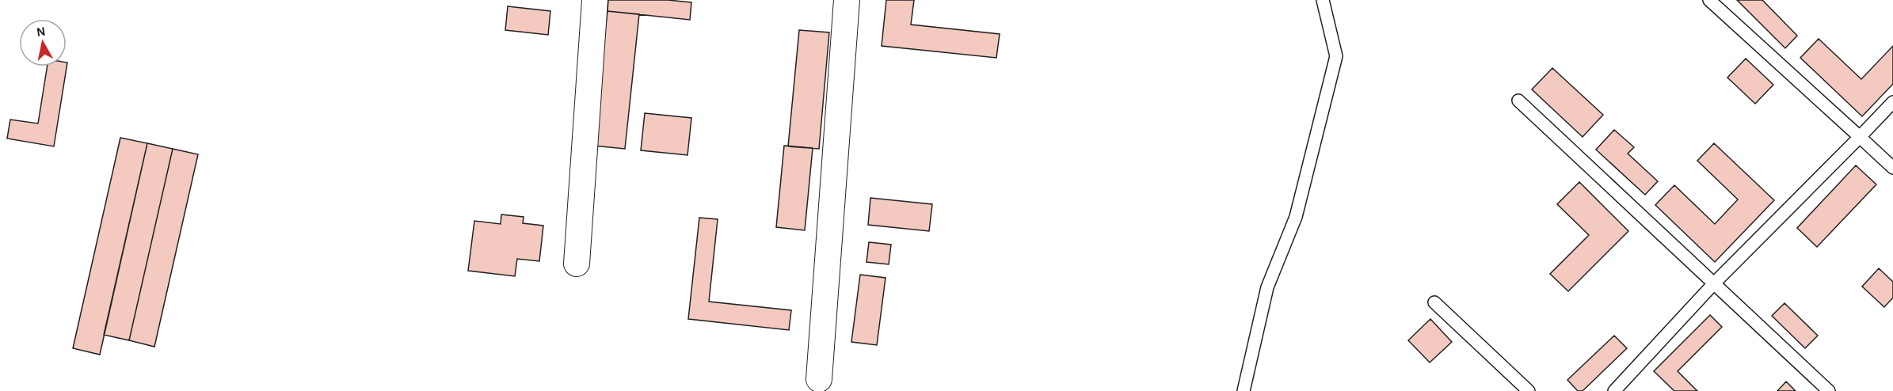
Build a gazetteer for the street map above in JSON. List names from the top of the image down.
{
  "north": "top"
}
